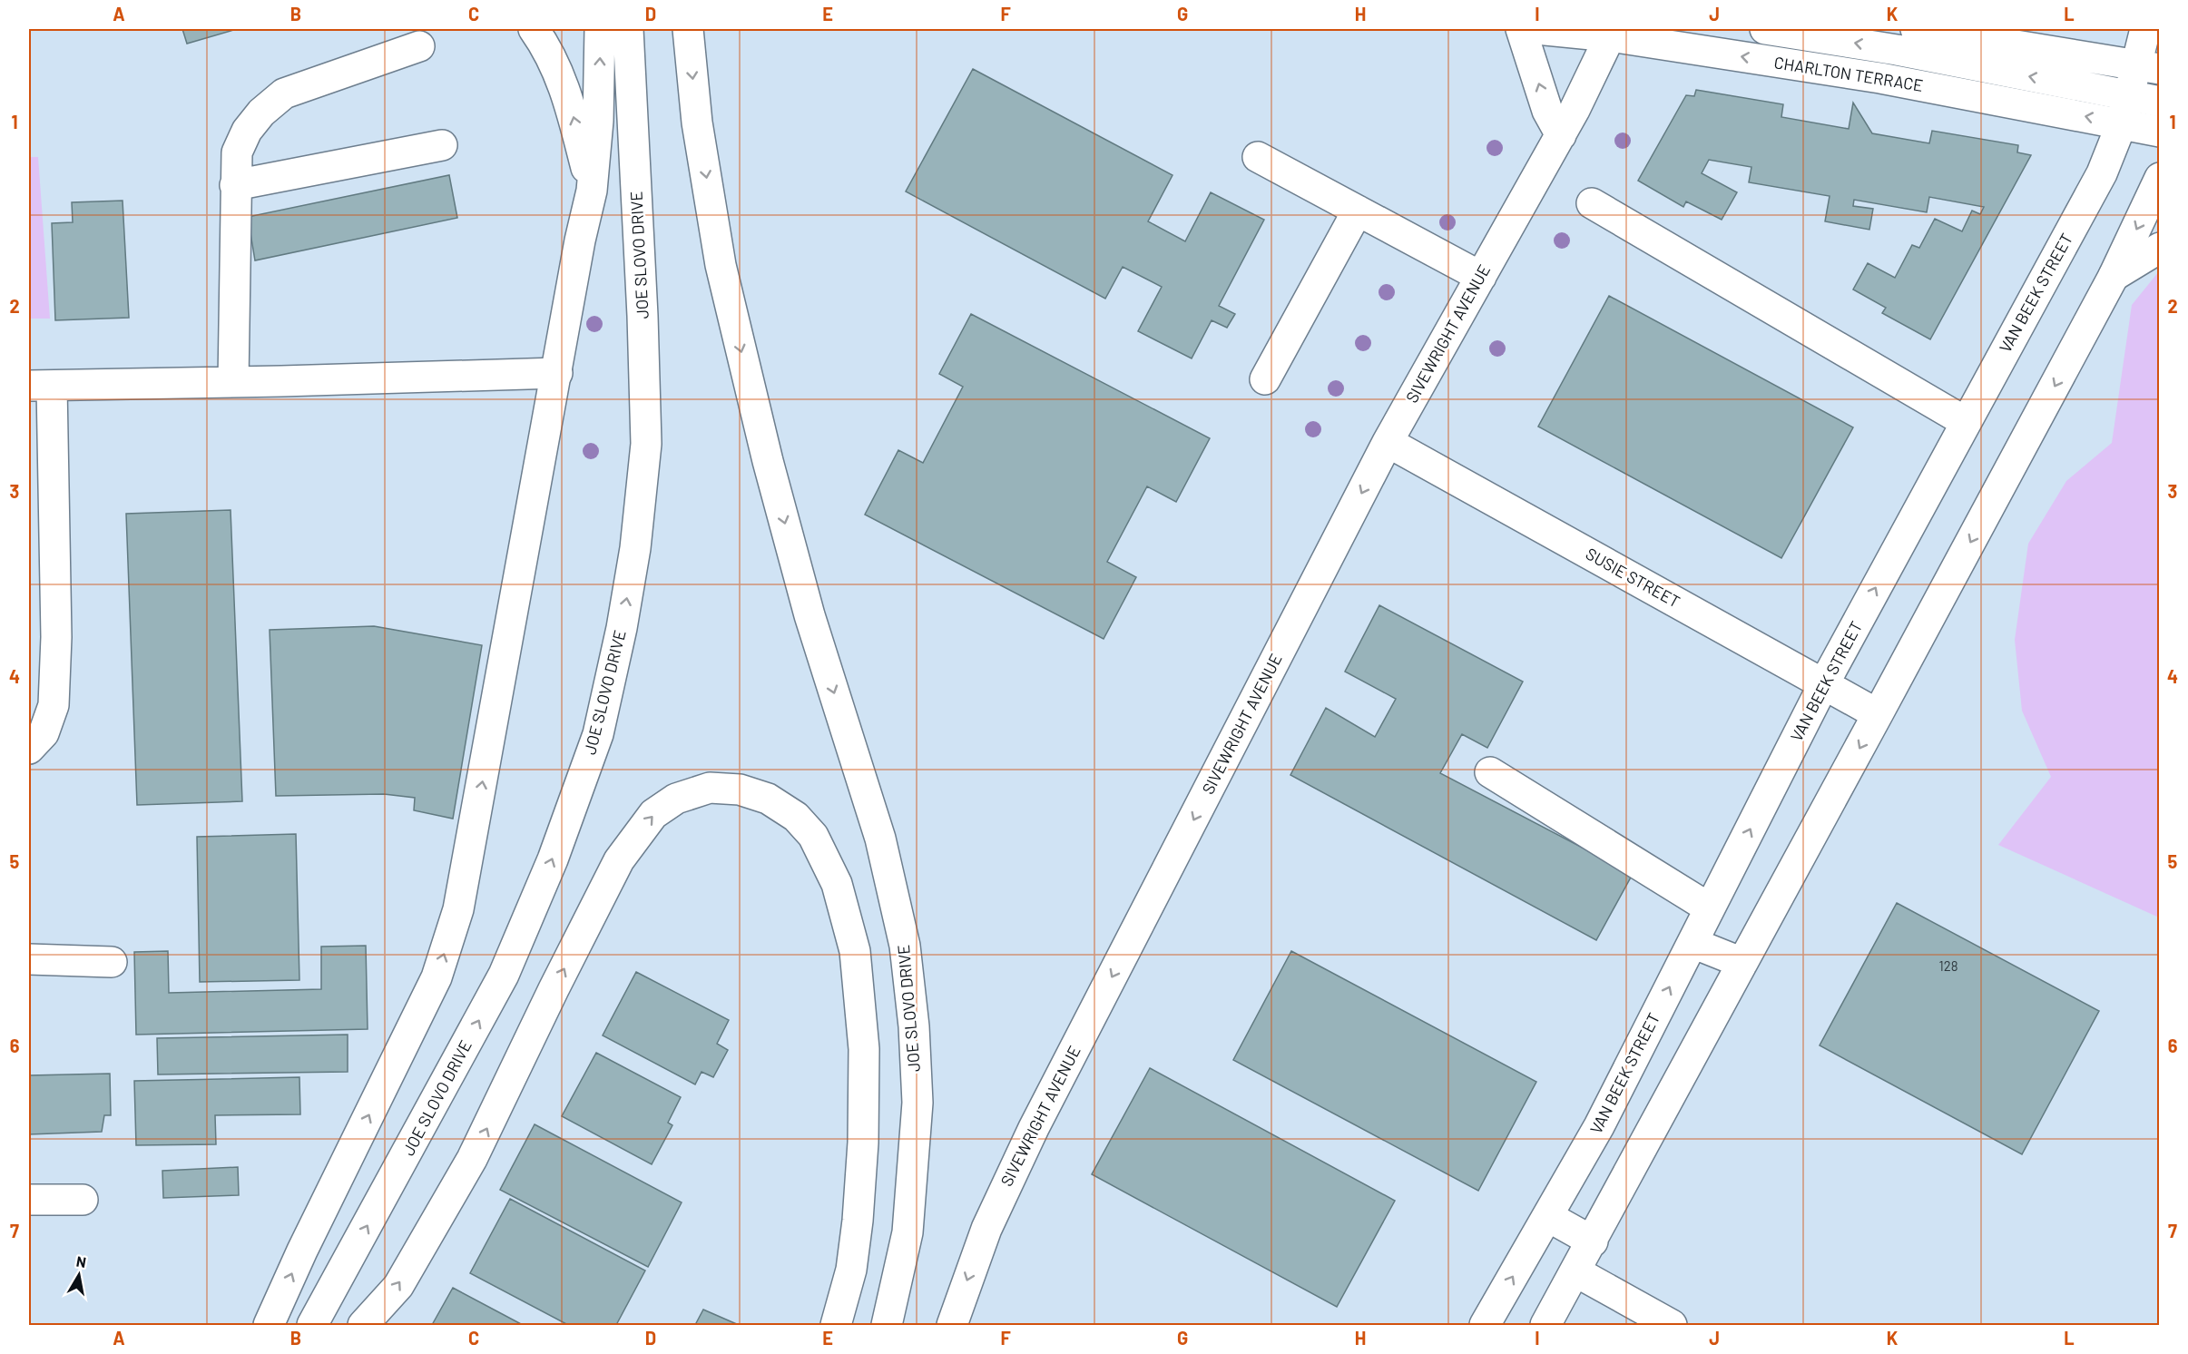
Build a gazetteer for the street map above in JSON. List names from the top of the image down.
{
  "streets": {
    "main road": [
      "CHARLTON TERRACE",
      "JOE SLOVO DRIVE",
      "VAN BEEK STREET",
      "SIVEWRIGHT AVENUE",
      "SUSIE STREET"
    ]
  },
  "crossings": [
    ["CHARLTON TERRACE", "VAN BEEK STREET"],
    ["CHARLTON TERRACE", "SIVEWRIGHT AVENUE"],
    ["VAN BEEK STREET", "SUSIE STREET"],
    ["SIVEWRIGHT AVENUE", "SUSIE STREET"]
  ],
  "one_way": ["SIVEWRIGHT AVENUE"],
  "house_numbers": ["128"],
  "north": "top",
  "grid": {
    "columns": [
      "A",
      "B",
      "C",
      "D",
      "E",
      "F",
      "G",
      "H",
      "I",
      "J",
      "K",
      "L"
    ],
    "rows": [
      "1",
      "2",
      "3",
      "4",
      "5",
      "6",
      "7"
    ]
  }
}
